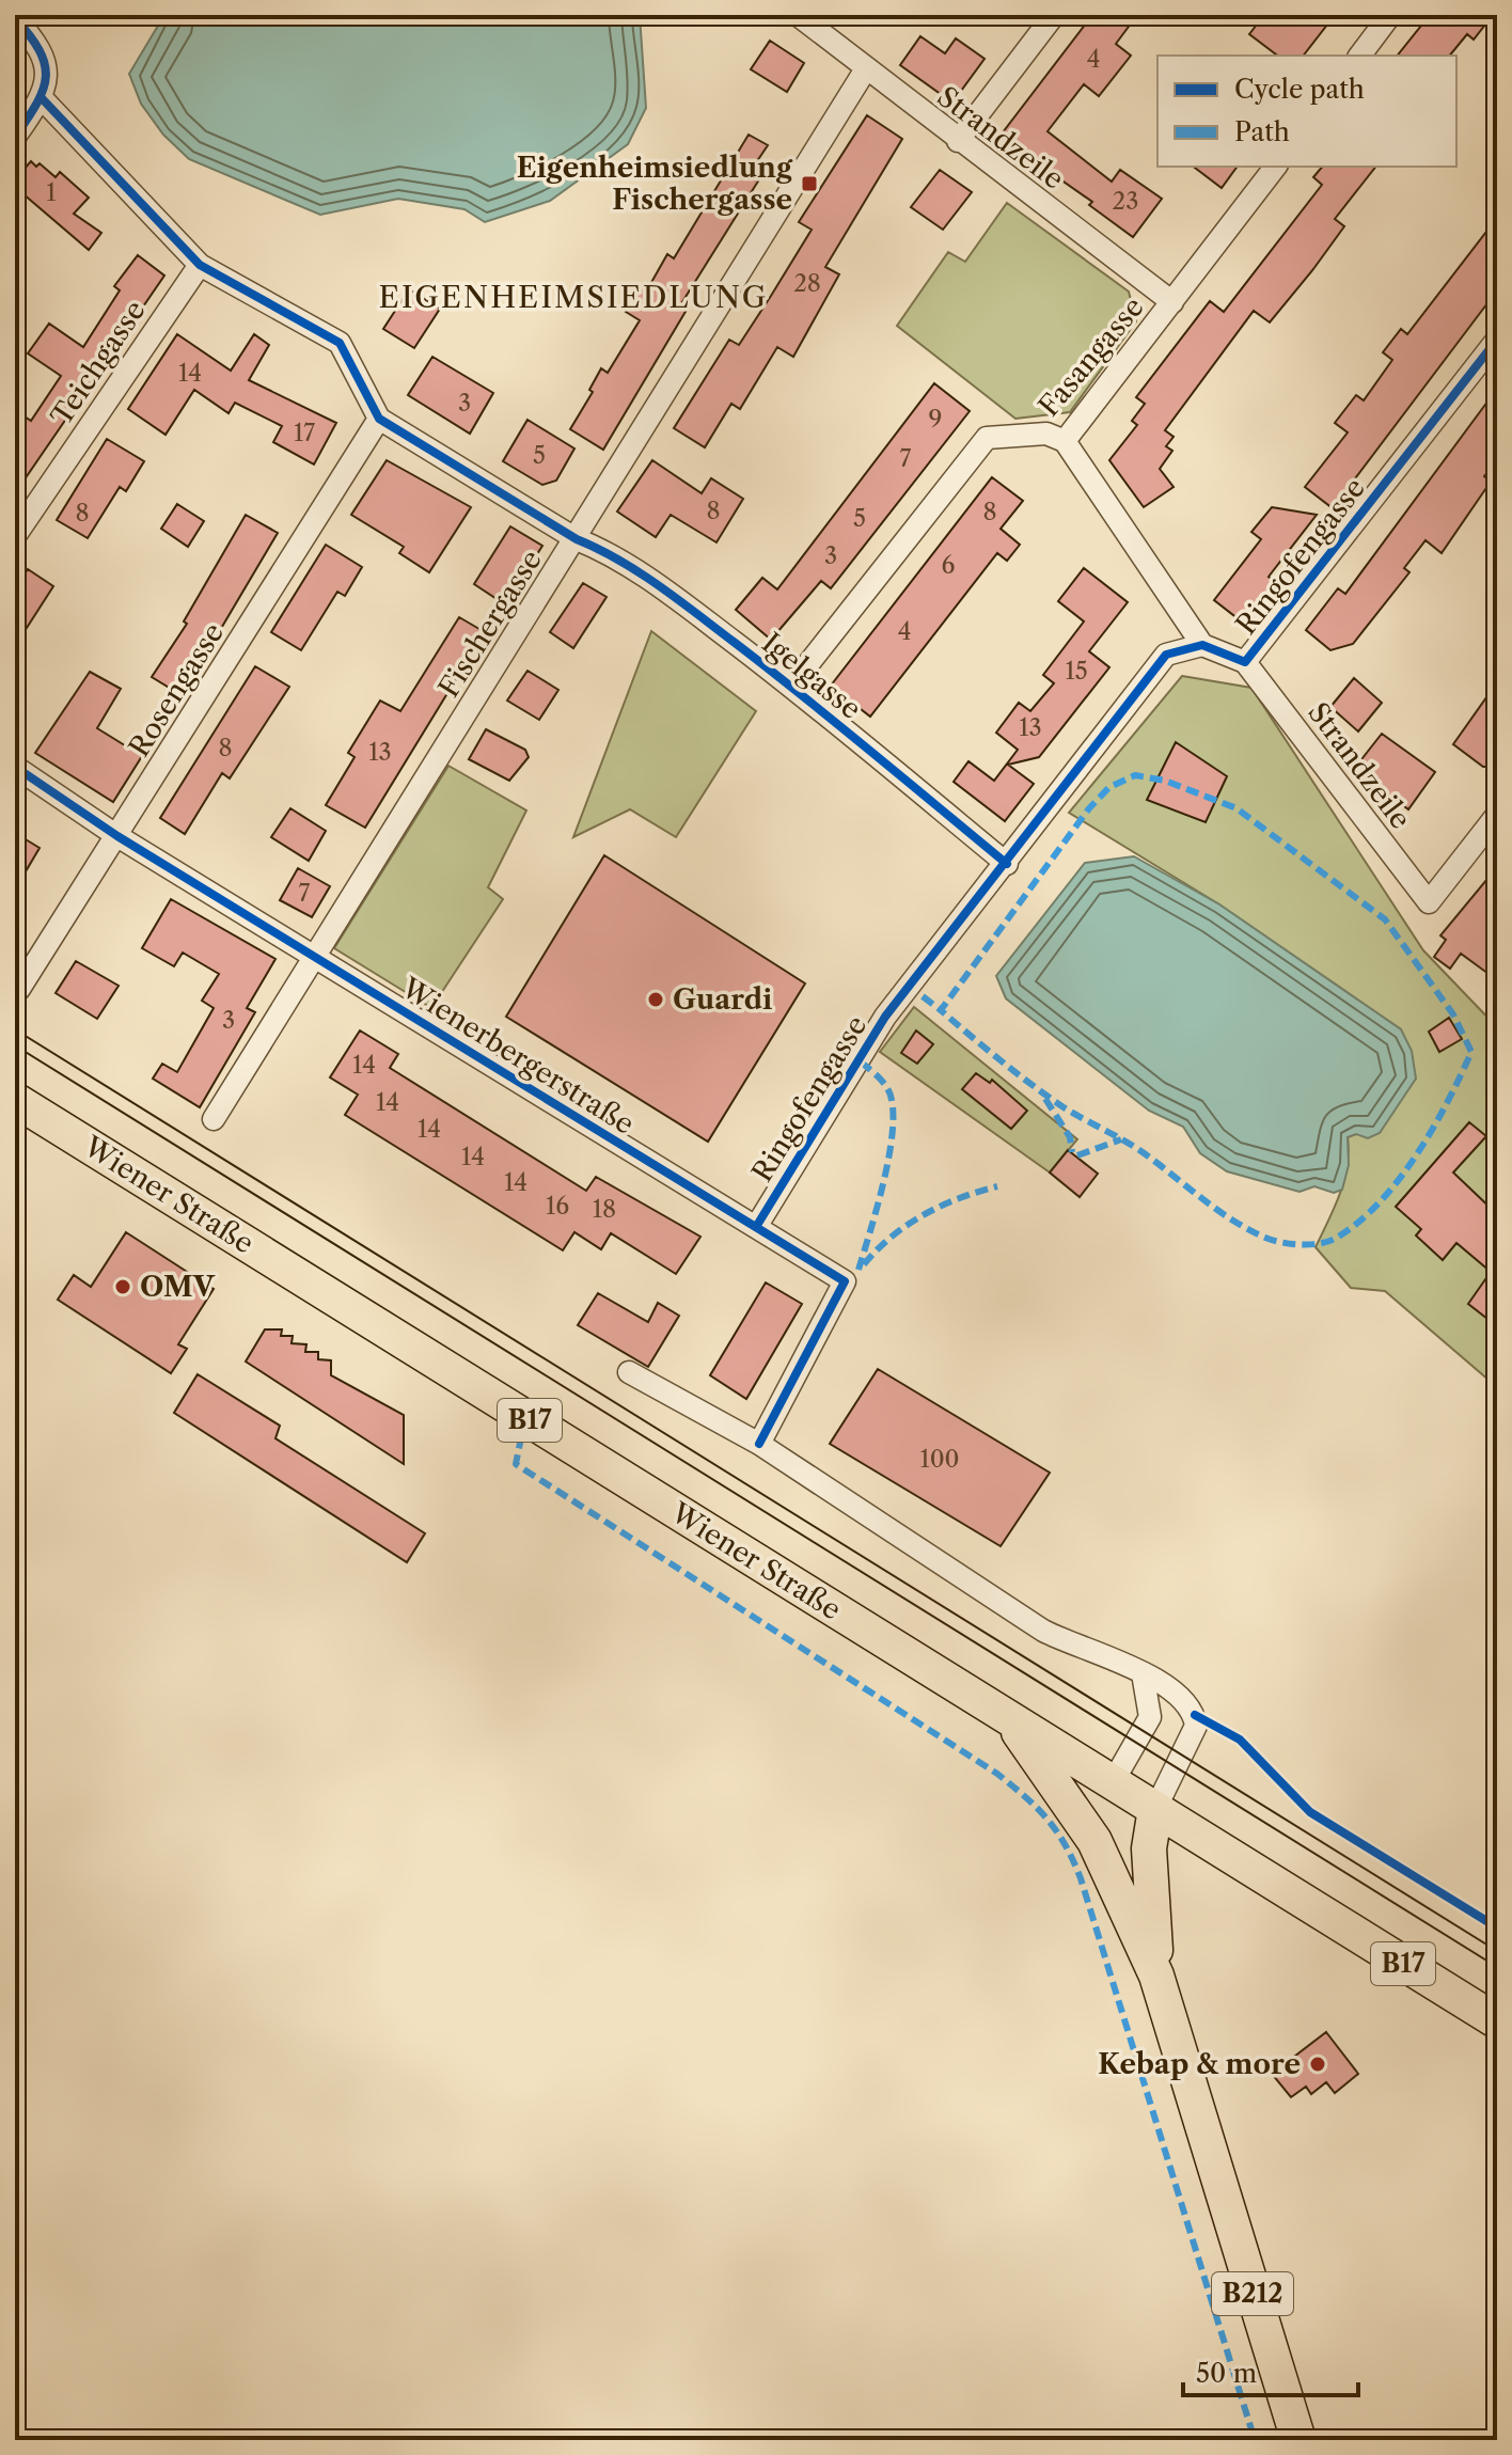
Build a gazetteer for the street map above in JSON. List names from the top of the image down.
{
  "streets": {
    "main road": ["Wiener Straße", "B17", "B212"],
    "street": [
      "Strandzeile",
      "Fasangasse",
      "Teichgasse",
      "Ringofengasse",
      "Fischergasse",
      "Igelgasse",
      "Rosengasse",
      "Wienerbergerstraße"
    ]
  },
  "crossings": [
    ["Strandzeile", "Fasangasse"],
    ["Strandzeile", "Ringofengasse"],
    ["Strandzeile", "Fischergasse"],
    ["Fasangasse", "Igelgasse"],
    ["Ringofengasse", "Igelgasse"],
    ["Ringofengasse", "Wienerbergerstraße"],
    ["Fischergasse", "Igelgasse"],
    ["Fischergasse", "Wienerbergerstraße"],
    ["Igelgasse", "Rosengasse"],
    ["Rosengasse", "Wienerbergerstraße"],
    ["Wiener Straße", "B212"]
  ],
  "districts": ["EIGENHEIMSIEDLUNG"],
  "places": {
    "transit": ["Eigenheimsiedlung Fischergasse"],
    "other": ["Guardi", "OMV", "Kebap & more"]
  },
  "house_numbers": [
    "4",
    "1",
    "23",
    "28",
    "14",
    "3",
    "9",
    "17",
    "5",
    "7",
    "8",
    "8",
    "8",
    "5",
    "3",
    "6",
    "4",
    "15",
    "13",
    "8",
    "13",
    "7",
    "3",
    "14",
    "14",
    "14",
    "14",
    "14",
    "16",
    "18",
    "100"
  ],
  "legend": ["Cycle path", "Path"],
  "scale_bar": "50 m"
}
